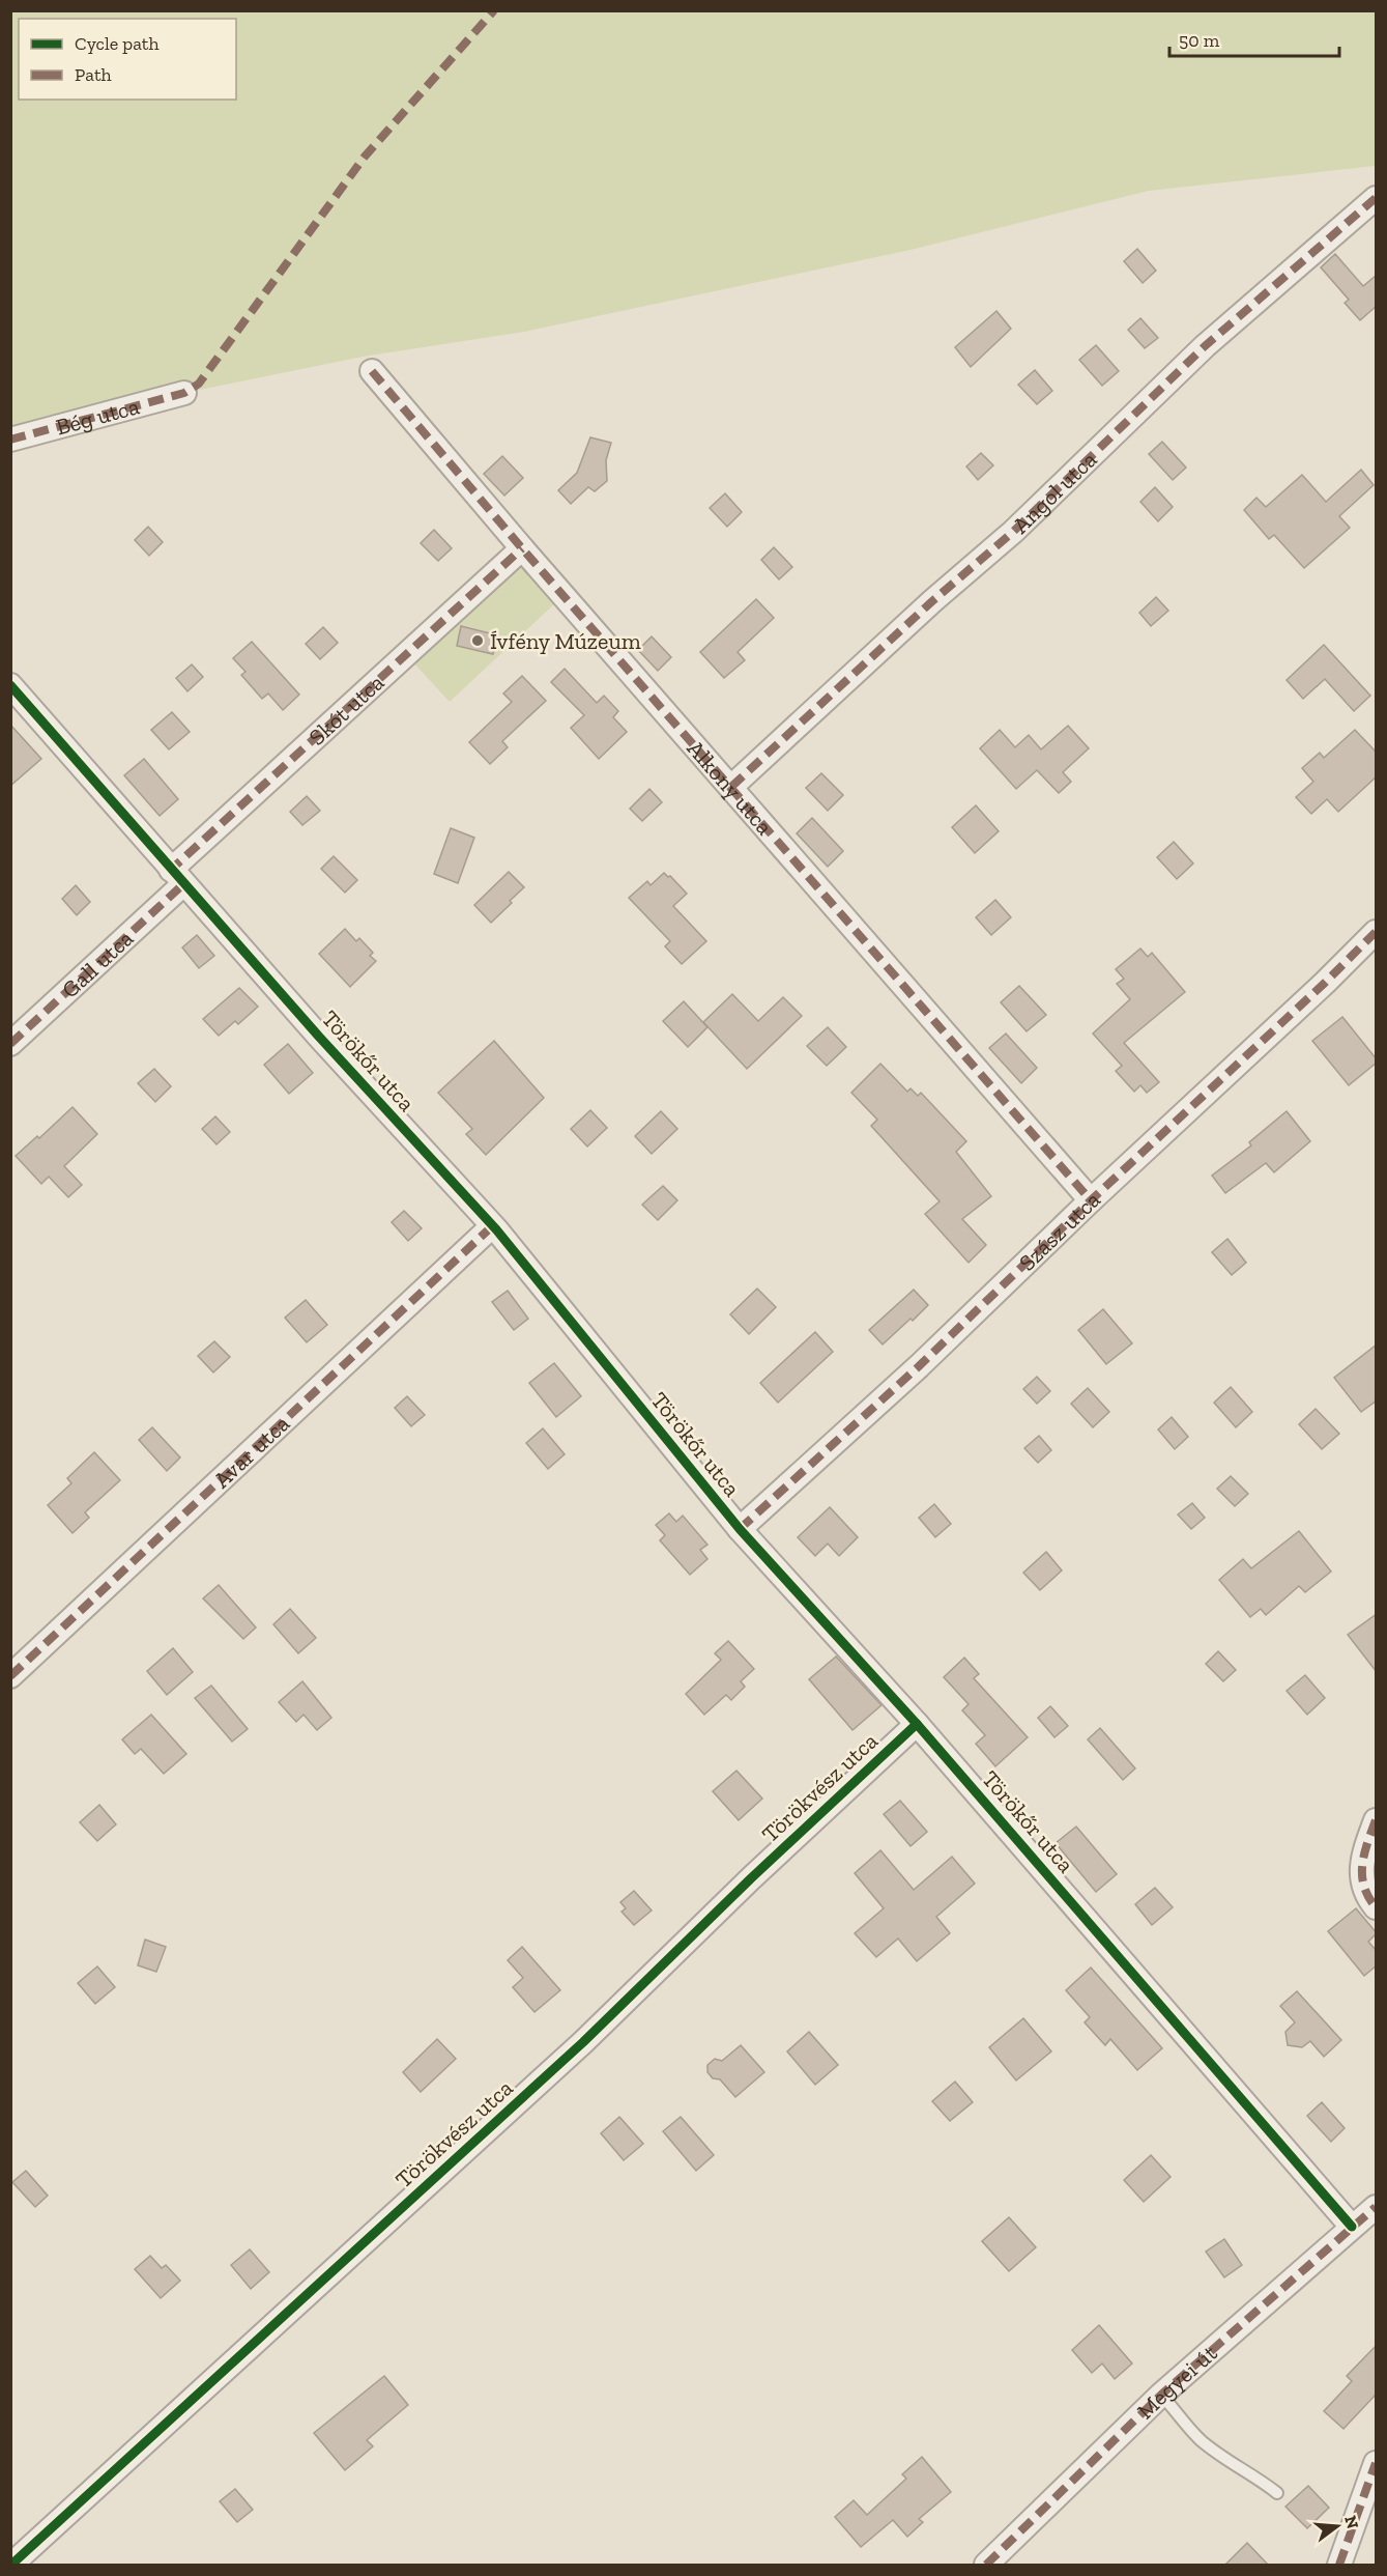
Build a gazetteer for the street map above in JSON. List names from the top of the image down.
{
  "streets": {
    "street": [
      "Bég utca",
      "Angol utca",
      "Skót utca",
      "Alkony utca",
      "Gall utca",
      "Törökőr utca",
      "Szász utca",
      "Avar utca",
      "Törökvész utca",
      "Megyei út"
    ]
  },
  "crossings": [
    ["Angol utca", "Alkony utca"],
    ["Skót utca", "Alkony utca"],
    ["Skót utca", "Gall utca"],
    ["Skót utca", "Törökőr utca"],
    ["Alkony utca", "Szász utca"],
    ["Gall utca", "Törökőr utca"],
    ["Törökőr utca", "Szász utca"],
    ["Törökőr utca", "Avar utca"],
    ["Törökőr utca", "Törökvész utca"],
    ["Törökőr utca", "Megyei út"]
  ],
  "places": ["Ívfény Múzeum"],
  "legend": ["Cycle path", "Path"],
  "scale_bar": "50 m",
  "north": "right"
}
